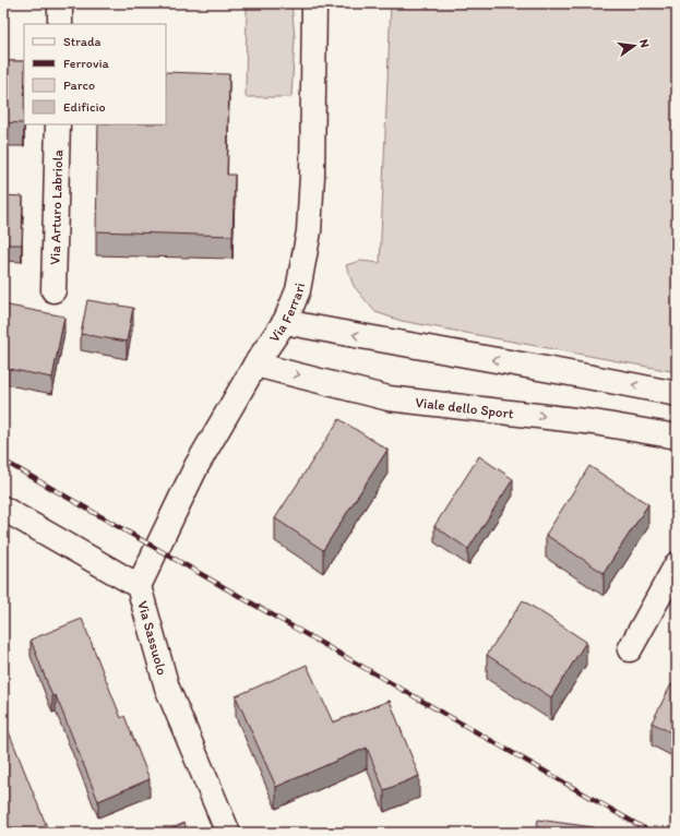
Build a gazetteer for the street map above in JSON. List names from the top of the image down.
{
  "streets": {
    "street": [
      "Via Arturo Labriola",
      "Via Ferrari",
      "Viale dello Sport",
      "Via Sassuolo"
    ]
  },
  "crossings": [
    ["Via Ferrari", "Viale dello Sport"],
    ["Via Ferrari", "Via Sassuolo"]
  ],
  "legend": [
    "Strada",
    "Ferrovia",
    "Parco",
    "Edificio"
  ],
  "north": "right"
}
